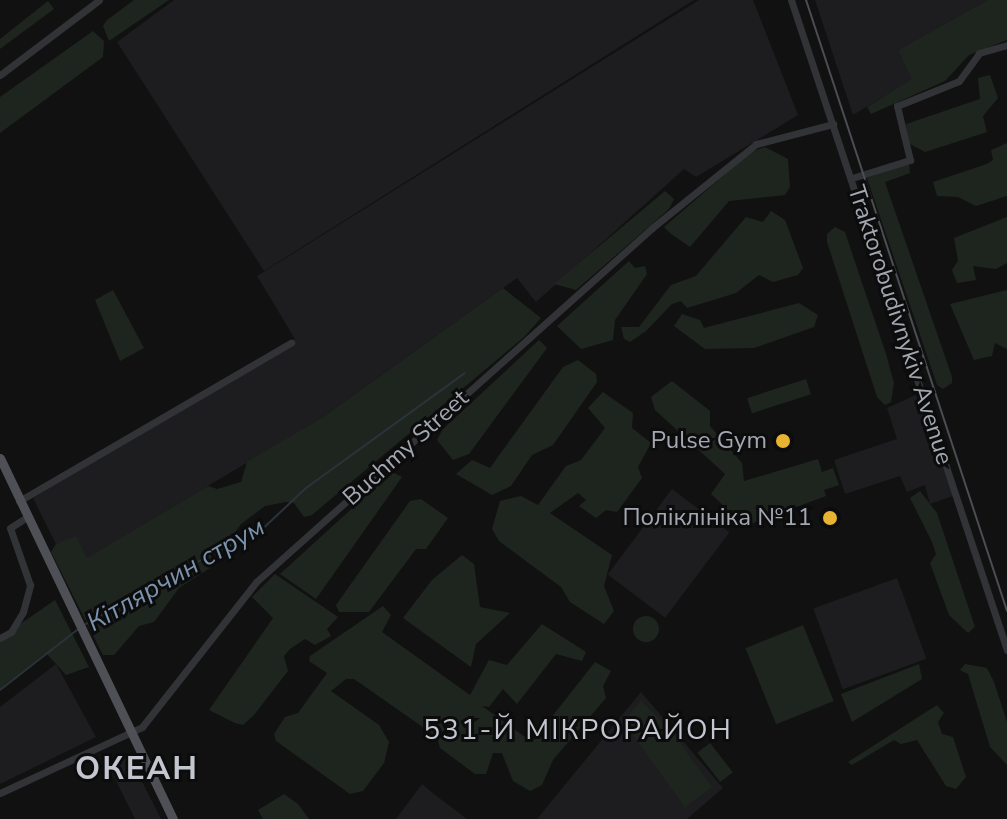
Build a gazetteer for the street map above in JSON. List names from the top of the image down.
{
  "streets": {
    "street": ["Traktorobudivnykiv Avenue", "Buchmy Street"]
  },
  "crossings": [
    ["Traktorobudivnykiv Avenue", "Buchmy Street"]
  ],
  "districts": ["531-Й МІКРОРАЙОН", "ОКЕАН"],
  "water": ["Кітлярчин струм"],
  "places": ["Pulse Gym", "Поліклініка №11"]
}
